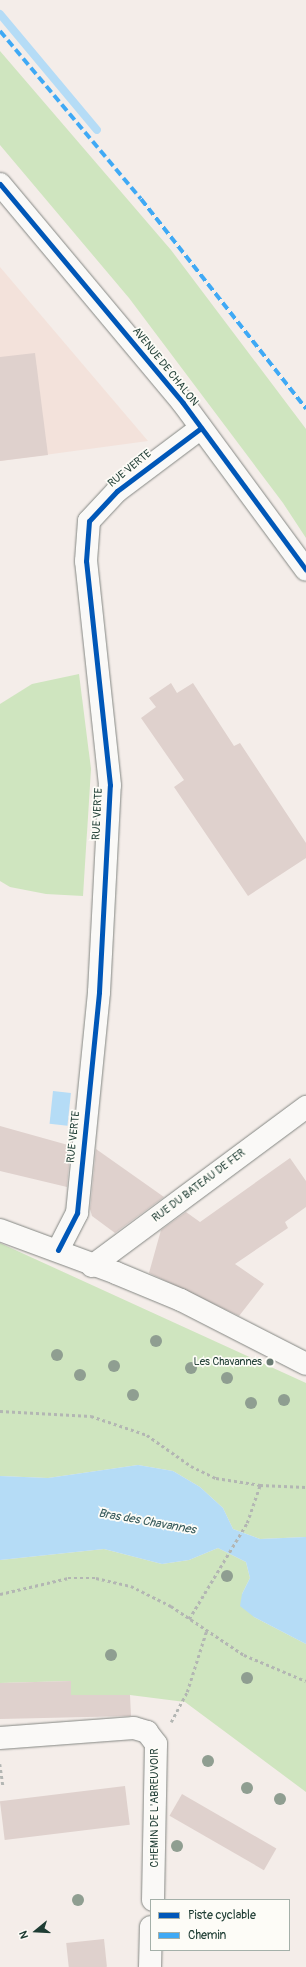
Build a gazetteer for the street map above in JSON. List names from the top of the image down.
{
  "streets": {
    "street": [
      "AVENUE DE CHALON",
      "RUE VERTE",
      "RUE DU BATEAU DE FER",
      "CHEMIN DE L'ABREUVOIR"
    ]
  },
  "crossings": [
    ["AVENUE DE CHALON", "RUE VERTE"]
  ],
  "water": ["Bras des Chavannes"],
  "places": ["Les Chavannes"],
  "legend": ["Piste cyclable", "Chemin"],
  "north": "left"
}
